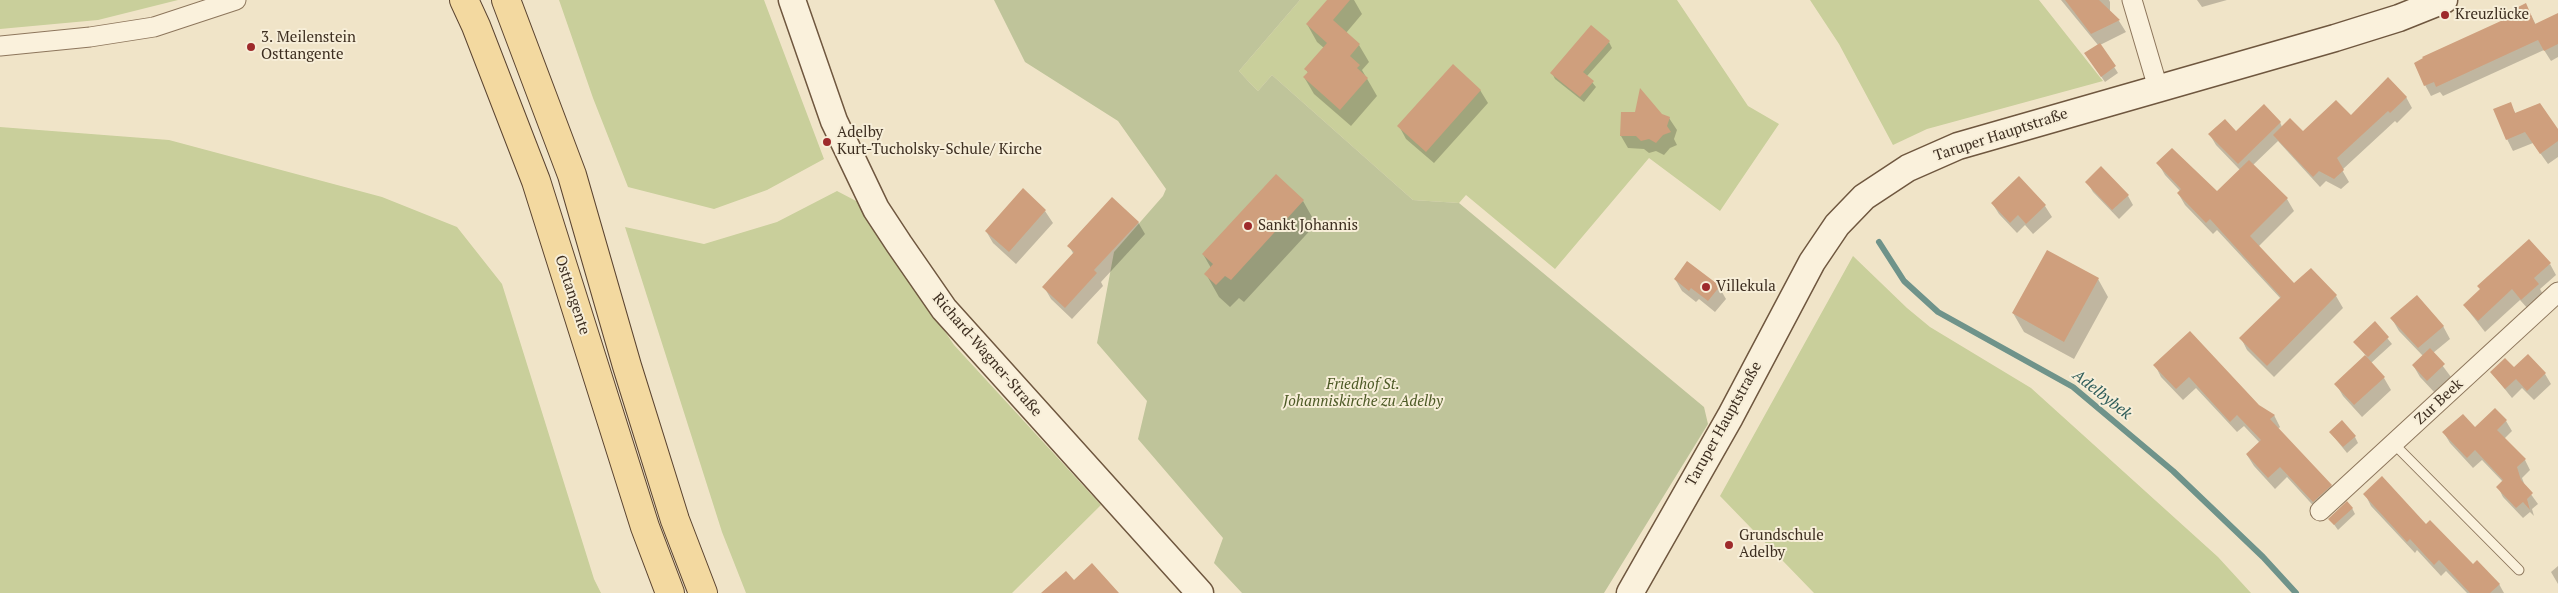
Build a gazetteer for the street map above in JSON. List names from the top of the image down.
{
  "streets": {
    "main road": ["Osttangente"],
    "street": ["Taruper Hauptstraße", "Richard-Wagner-Straße", "Zur Beek"]
  },
  "water": ["Adelbybek"],
  "parks": ["Friedhof St. Johanniskirche zu Adelby"],
  "places": [
    "Kreuzlücke",
    "3. Meilenstein Osttangente",
    "Adelby Kurt-Tucholsky-Schule/ Kirche",
    "Sankt Johannis",
    "Villekula",
    "Grundschule Adelby"
  ]
}
